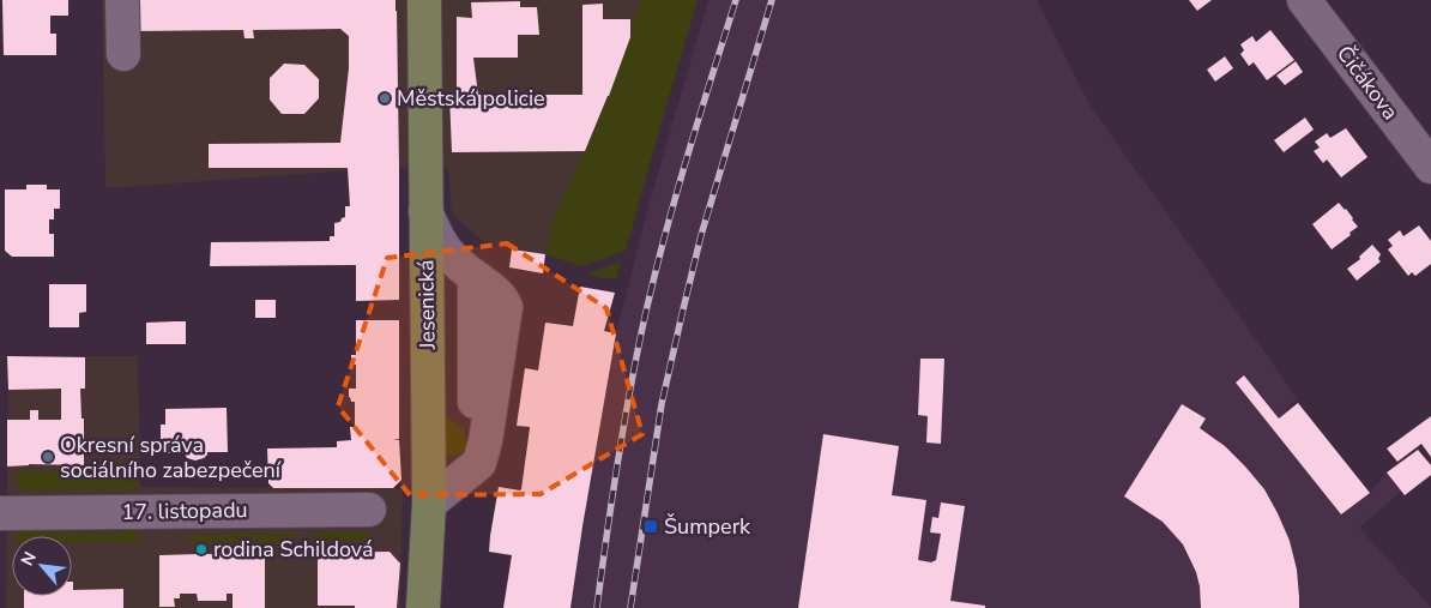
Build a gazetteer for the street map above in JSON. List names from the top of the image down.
{
  "streets": {
    "main road": ["Jesenická"],
    "street": ["Čičákova", "17. listopadu"]
  },
  "places": {
    "other": ["Městská policie", "Okresní správa sociálního zabezpečení", "rodina Schildová"],
    "transit": ["Šumperk"]
  },
  "north": "top left"
}
